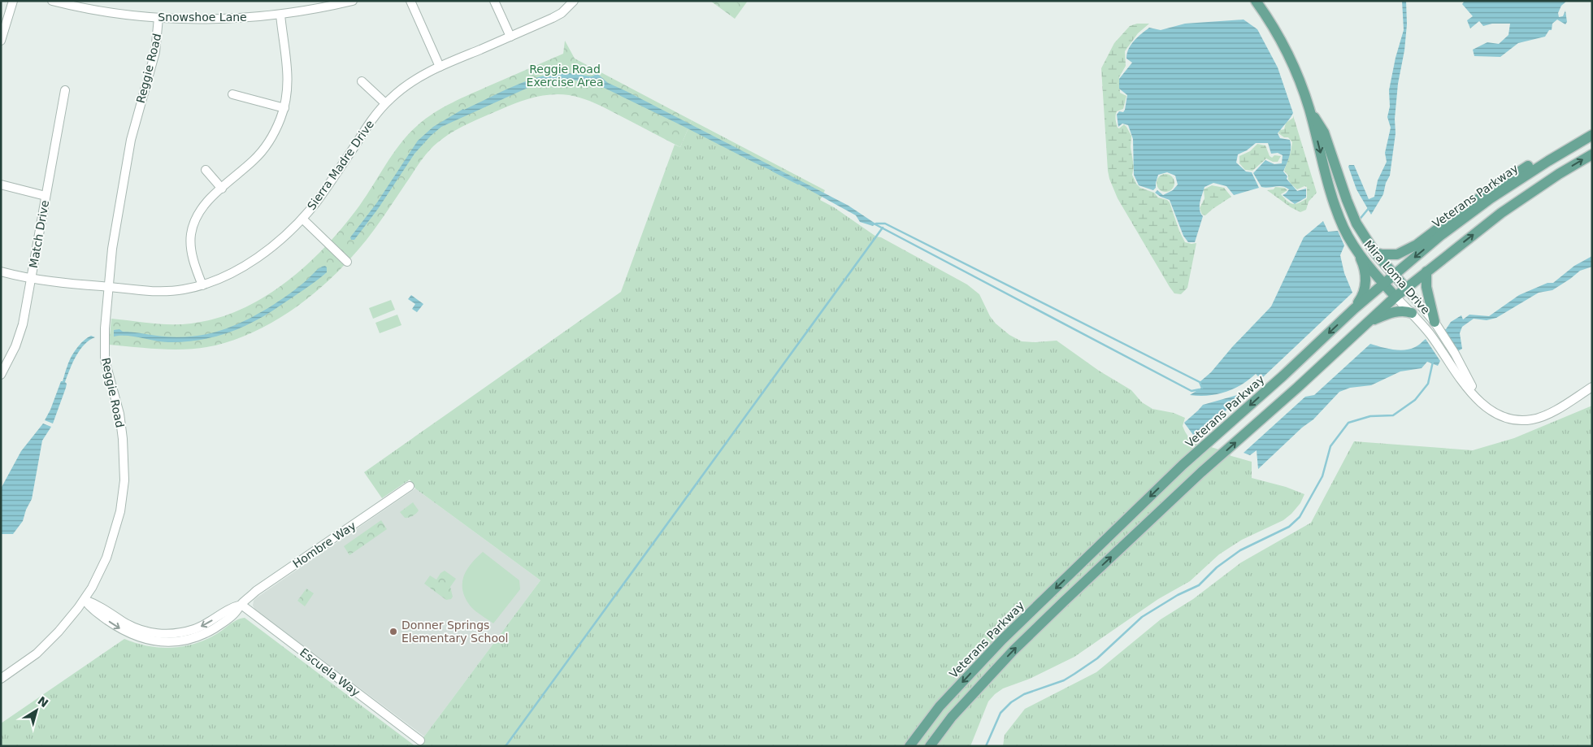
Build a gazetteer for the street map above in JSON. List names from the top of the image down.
{
  "streets": {
    "main road": ["Veterans Parkway", "Mira Loma Drive"],
    "street": [
      "Snowshoe Lane",
      "Reggie Road",
      "Sierra Madre Drive",
      "Match Drive",
      "Hombre Way",
      "Escuela Way"
    ]
  },
  "crossings": [
    ["Snowshoe Lane", "Reggie Road"],
    ["Reggie Road", "Sierra Madre Drive"],
    ["Reggie Road", "Hombre Way"],
    ["Sierra Madre Drive", "Match Drive"],
    ["Veterans Parkway", "Mira Loma Drive"],
    ["Hombre Way", "Escuela Way"]
  ],
  "parks": ["Reggie Road Exercise Area"],
  "places": ["Donner Springs Elementary School"],
  "north": "top right"
}
